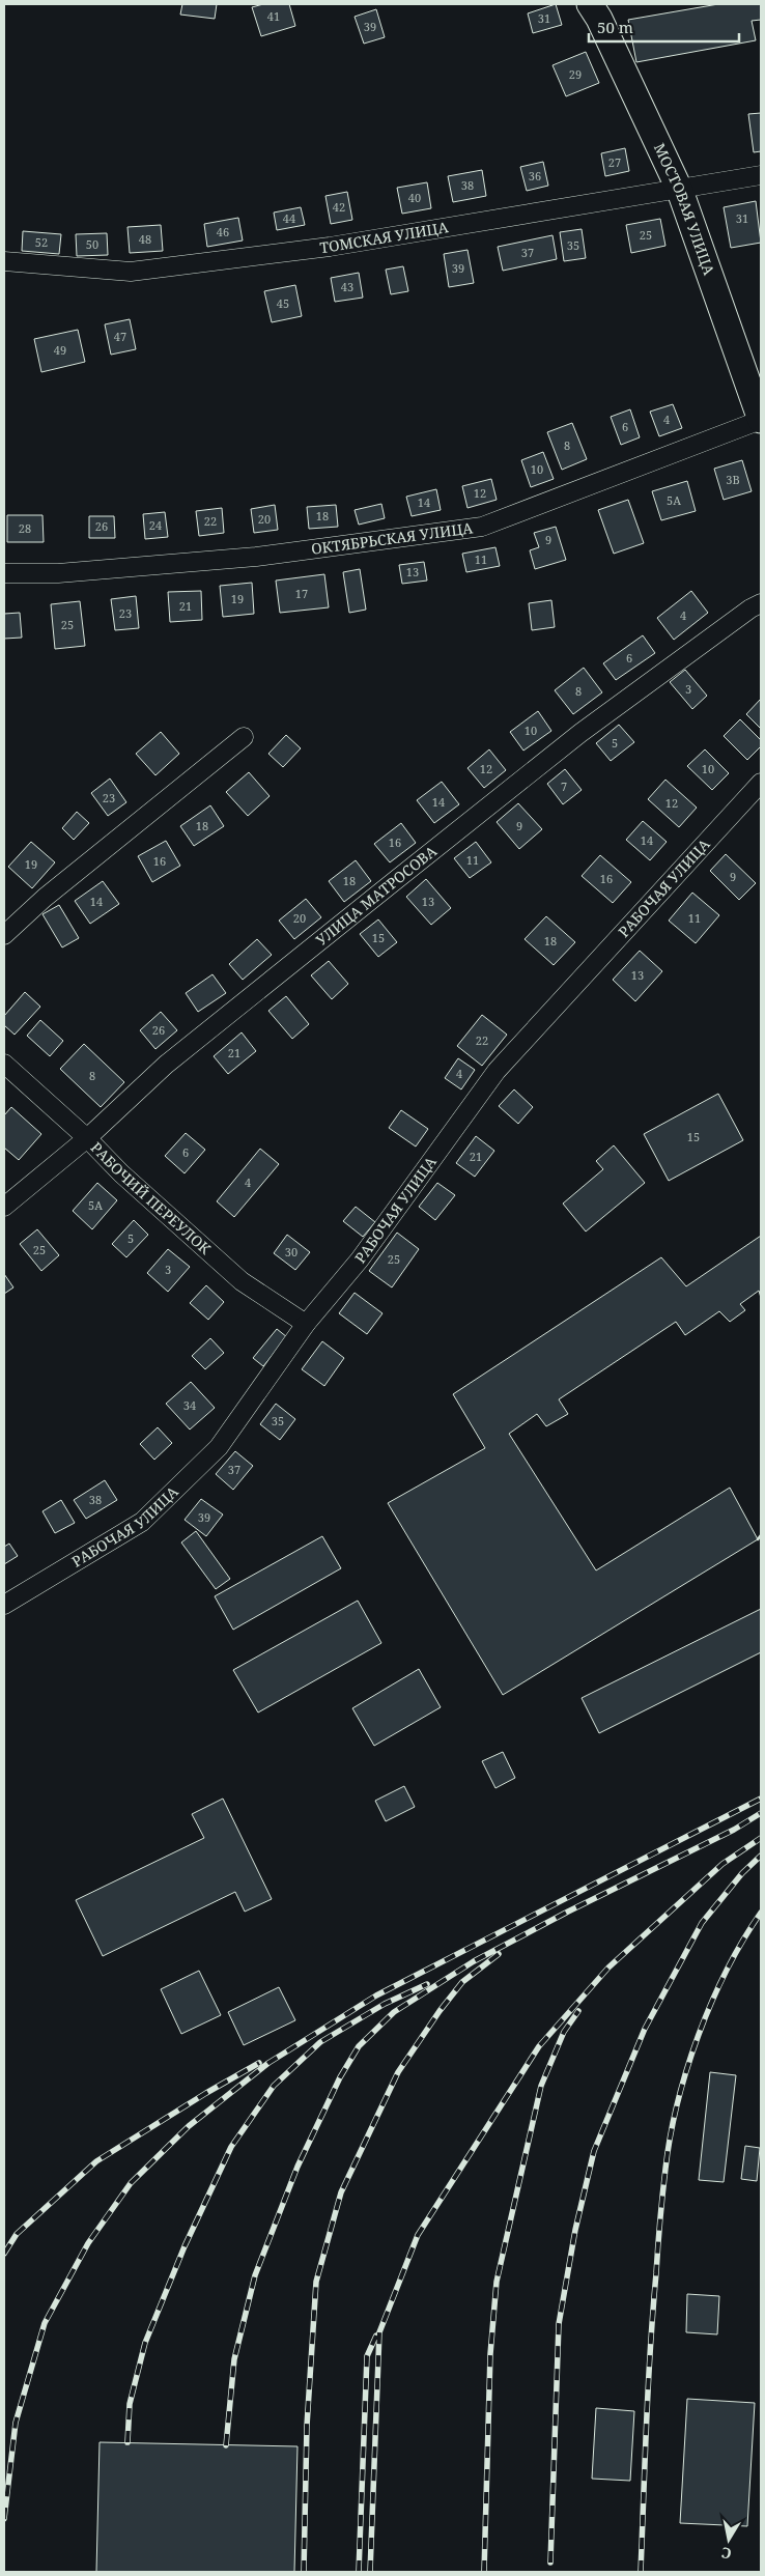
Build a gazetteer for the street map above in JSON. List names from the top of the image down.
{
  "streets": {
    "street": [
      "МОСТОВАЯ УЛИЦА",
      "ТОМСКАЯ УЛИЦА",
      "ОКТЯБРЬСКАЯ УЛИЦА",
      "РАБОЧАЯ УЛИЦА",
      "УЛИЦА МАТРОСОВА",
      "РАБОЧИЙ ПЕРЕУЛОК"
    ]
  },
  "crossings": [
    ["МОСТОВАЯ УЛИЦА", "ТОМСКАЯ УЛИЦА"],
    ["МОСТОВАЯ УЛИЦА", "ОКТЯБРЬСКАЯ УЛИЦА"],
    ["РАБОЧАЯ УЛИЦА", "РАБОЧИЙ ПЕРЕУЛОК"],
    ["УЛИЦА МАТРОСОВА", "РАБОЧИЙ ПЕРЕУЛОК"]
  ],
  "house_numbers": [
    "41",
    "31",
    "39",
    "29",
    "27",
    "36",
    "38",
    "40",
    "42",
    "44",
    "31",
    "46",
    "25",
    "48",
    "52",
    "50",
    "35",
    "37",
    "39",
    "43",
    "45",
    "47",
    "49",
    "4",
    "6",
    "8",
    "10",
    "3В",
    "12",
    "5А",
    "14",
    "18",
    "20",
    "22",
    "24",
    "26",
    "28",
    "9",
    "11",
    "13",
    "17",
    "19",
    "21",
    "23",
    "4",
    "25",
    "6",
    "3",
    "8",
    "10",
    "5",
    "12",
    "10",
    "7",
    "23",
    "14",
    "12",
    "18",
    "9",
    "14",
    "16",
    "11",
    "16",
    "19",
    "9",
    "16",
    "18",
    "14",
    "13",
    "20",
    "11",
    "15",
    "18",
    "13",
    "26",
    "22",
    "21",
    "4",
    "8",
    "15",
    "6",
    "21",
    "4",
    "5А",
    "5",
    "25",
    "30",
    "25",
    "3",
    "34",
    "35",
    "37",
    "38",
    "39"
  ],
  "scale_bar": "50 m",
  "north": "bottom"
}
